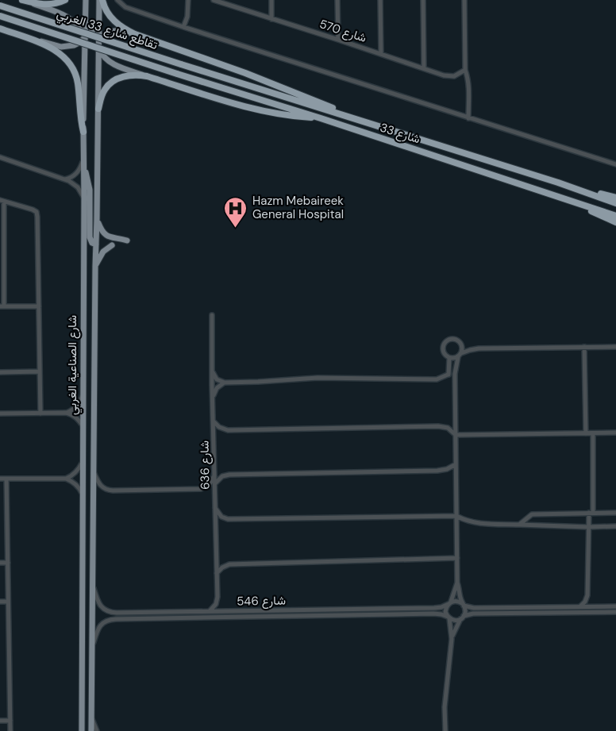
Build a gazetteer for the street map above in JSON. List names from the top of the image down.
{
  "streets": {
    "highway": ["تقاطع شارع 33 الغربي", "شارع 33"],
    "main road": ["شارع الصناعية الغربي"],
    "street": ["شارع 570", "شارع 636", "شارع 546"]
  },
  "crossings": [
    ["تقاطع شارع 33 الغربي", "شارع 33"],
    ["شارع الصناعية الغربي", "شارع 546"],
    ["شارع 636", "شارع 546"]
  ],
  "places": {
    "hospital": ["Hazm Mebaireek General Hospital"]
  }
}
